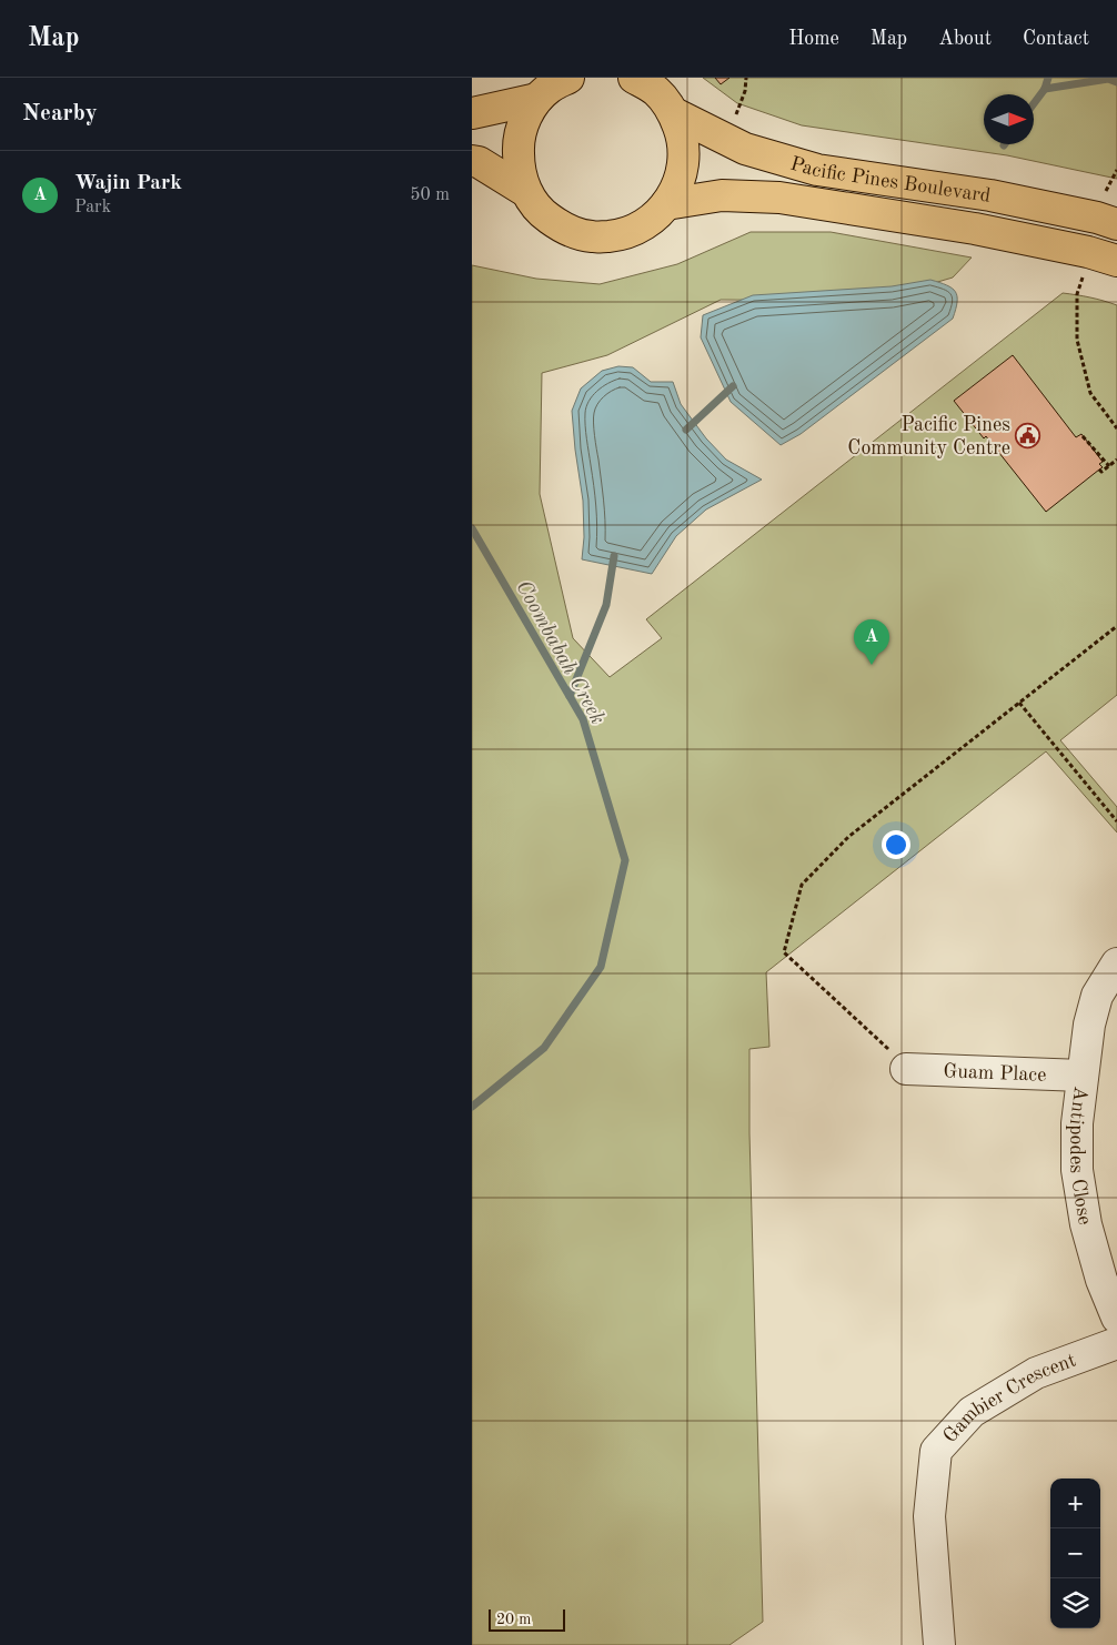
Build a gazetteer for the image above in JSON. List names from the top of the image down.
{
  "streets": {
    "main road": ["Pacific Pines Boulevard"],
    "street": ["Guam Place", "Antipodes Close", "Gambier Crescent"]
  },
  "crossings": [
    ["Guam Place", "Antipodes Close"]
  ],
  "water": ["Coombabah Creek"],
  "places": {
    "public building": ["Pacific Pines Community Centre"]
  },
  "scale_bar": "20 m",
  "north": "right",
  "page": {
    "header": "Map",
    "nav": [
      "Home",
      "Map",
      "About",
      "Contact"
    ],
    "heading": "Nearby",
    "list": [
      {
        "mark": "A",
        "name": "Wajin Park",
        "note": "Park",
        "value": "50 m"
      }
    ],
    "pins": "A",
    "map_buttons": ["+", "−"],
    "scale": "20 m"
  }
}
